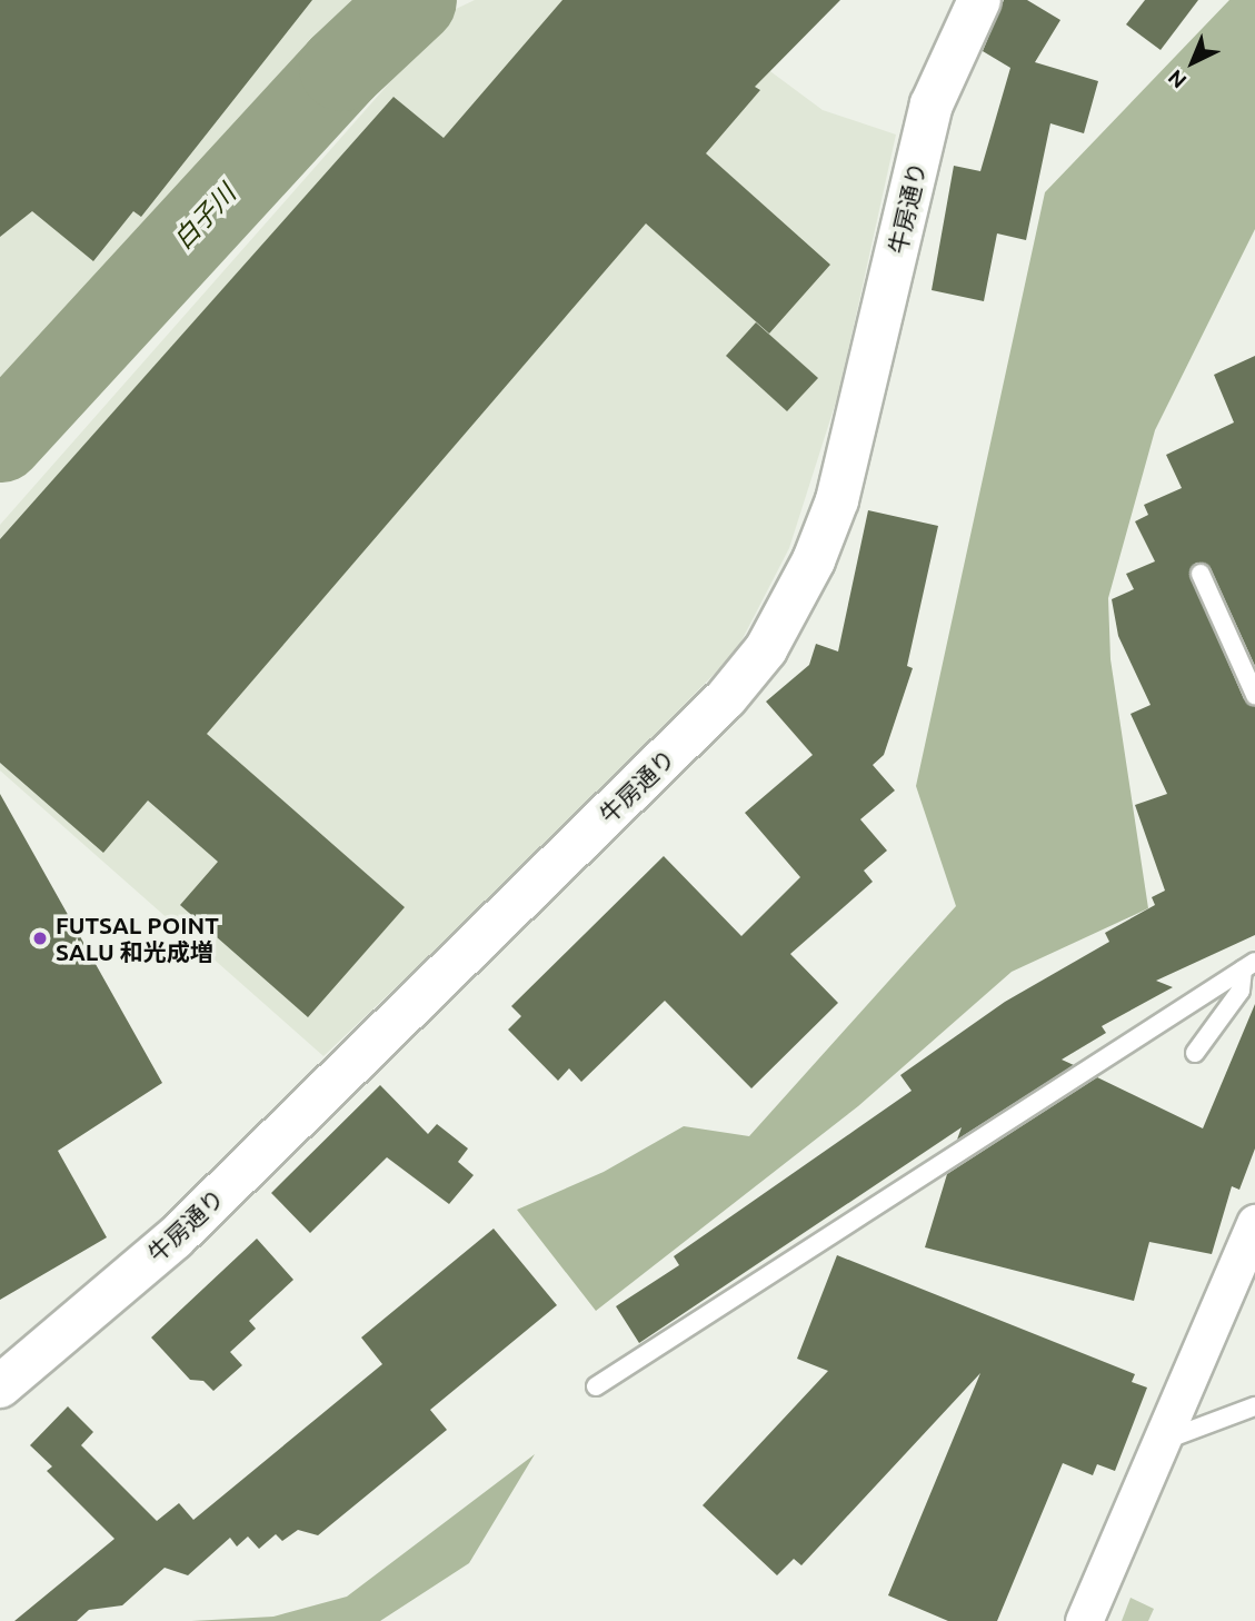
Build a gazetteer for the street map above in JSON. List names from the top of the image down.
{
  "streets": {
    "street": ["牛房通り"]
  },
  "water": ["白子川"],
  "places": ["FUTSAL POINT SALU 和光成増"],
  "north": "bottom left"
}
